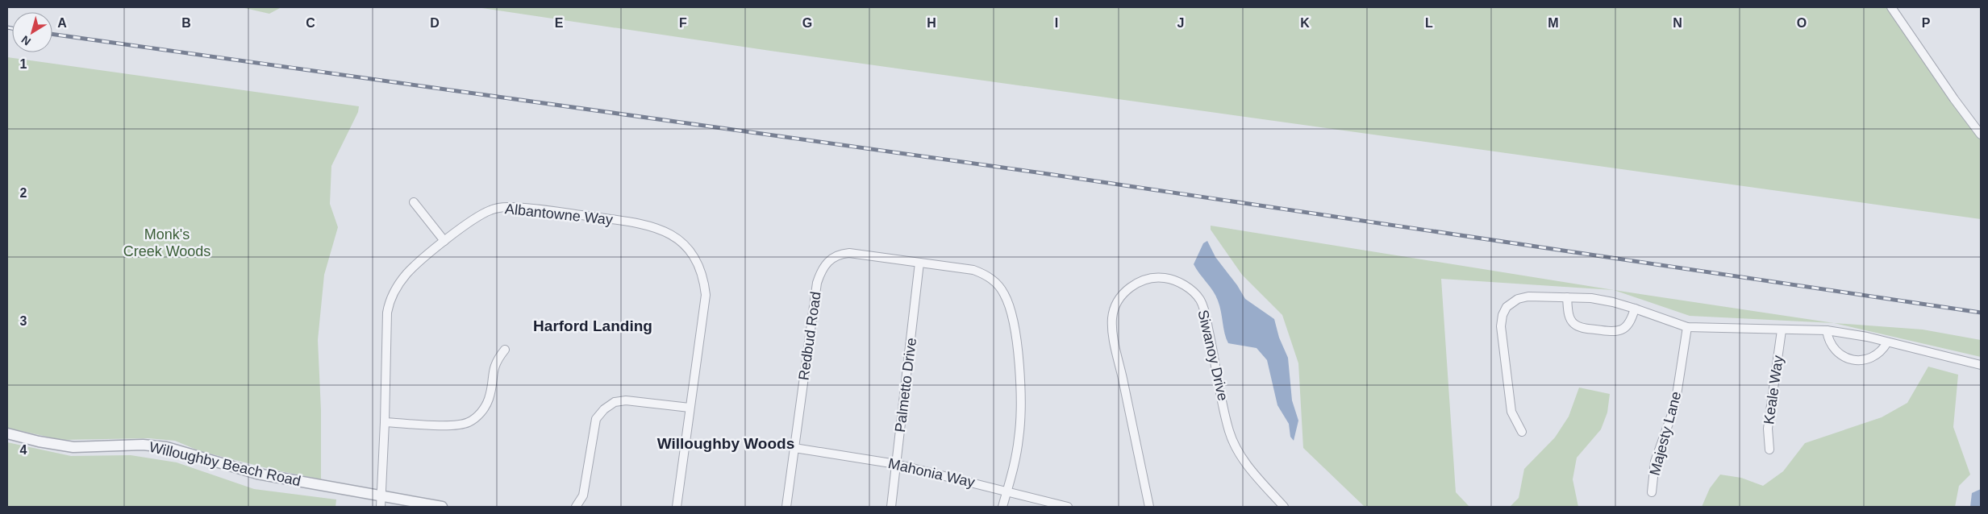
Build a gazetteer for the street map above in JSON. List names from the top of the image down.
{
  "streets": {
    "street": [
      "Albantowne Way",
      "Redbud Road",
      "Siwanoy Drive",
      "Palmetto Drive",
      "Keale Way",
      "Majesty Lane",
      "Willoughby Beach Road",
      "Mahonia Way"
    ]
  },
  "crossings": [
    ["Albantowne Way", "Willoughby Beach Road"],
    ["Redbud Road", "Palmetto Drive"],
    ["Redbud Road", "Mahonia Way"],
    ["Palmetto Drive", "Mahonia Way"]
  ],
  "districts": ["Harford Landing", "Willoughby Woods"],
  "parks": ["Monk's Creek Woods"],
  "north": "bottom left",
  "grid": {
    "columns": [
      "A",
      "B",
      "C",
      "D",
      "E",
      "F",
      "G",
      "H",
      "I",
      "J",
      "K",
      "L",
      "M",
      "N",
      "O",
      "P"
    ],
    "rows": [
      "1",
      "2",
      "3",
      "4"
    ]
  }
}
